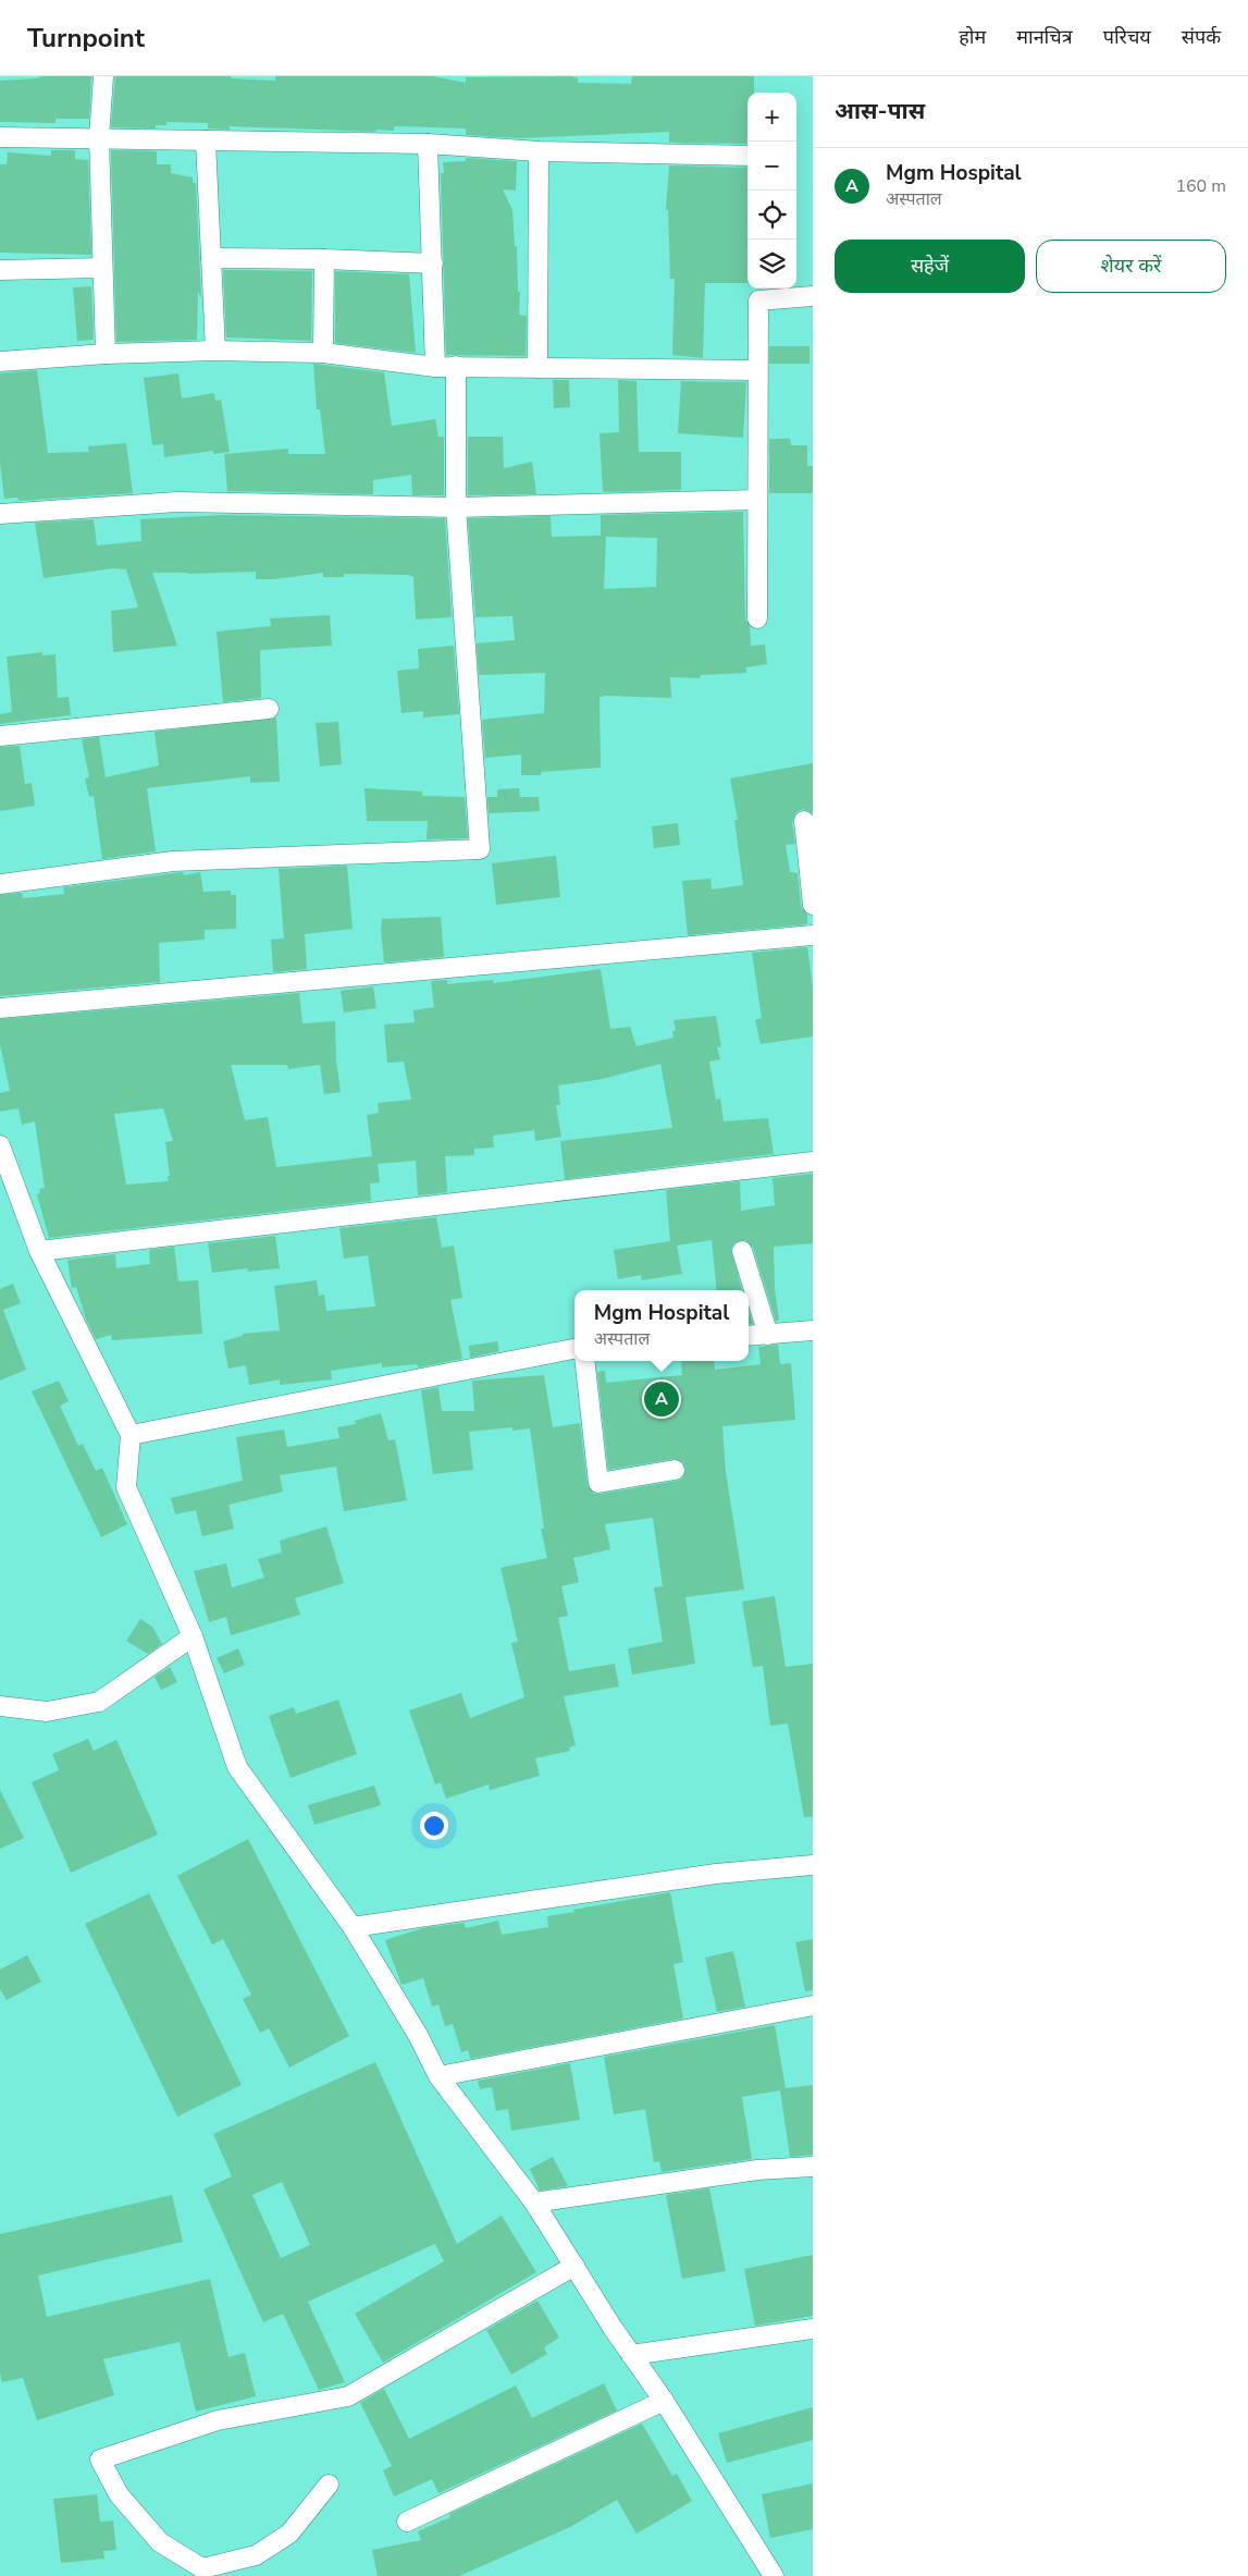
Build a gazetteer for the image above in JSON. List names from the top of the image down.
{
  "page": {
    "header": "Turnpoint",
    "nav": [
      "होम",
      "मानचित्र",
      "परिचय",
      "संपर्क"
    ],
    "heading": "आस-पास",
    "map_buttons": ["+", "−"],
    "list": [
      {
        "mark": "A",
        "name": "Mgm Hospital",
        "note": "अस्पताल",
        "value": "160 m"
      }
    ],
    "buttons": ["सहेजें", "शेयर करें"],
    "popup": ["Mgm Hospital", "अस्पताल"],
    "pins": "A"
  }
}
